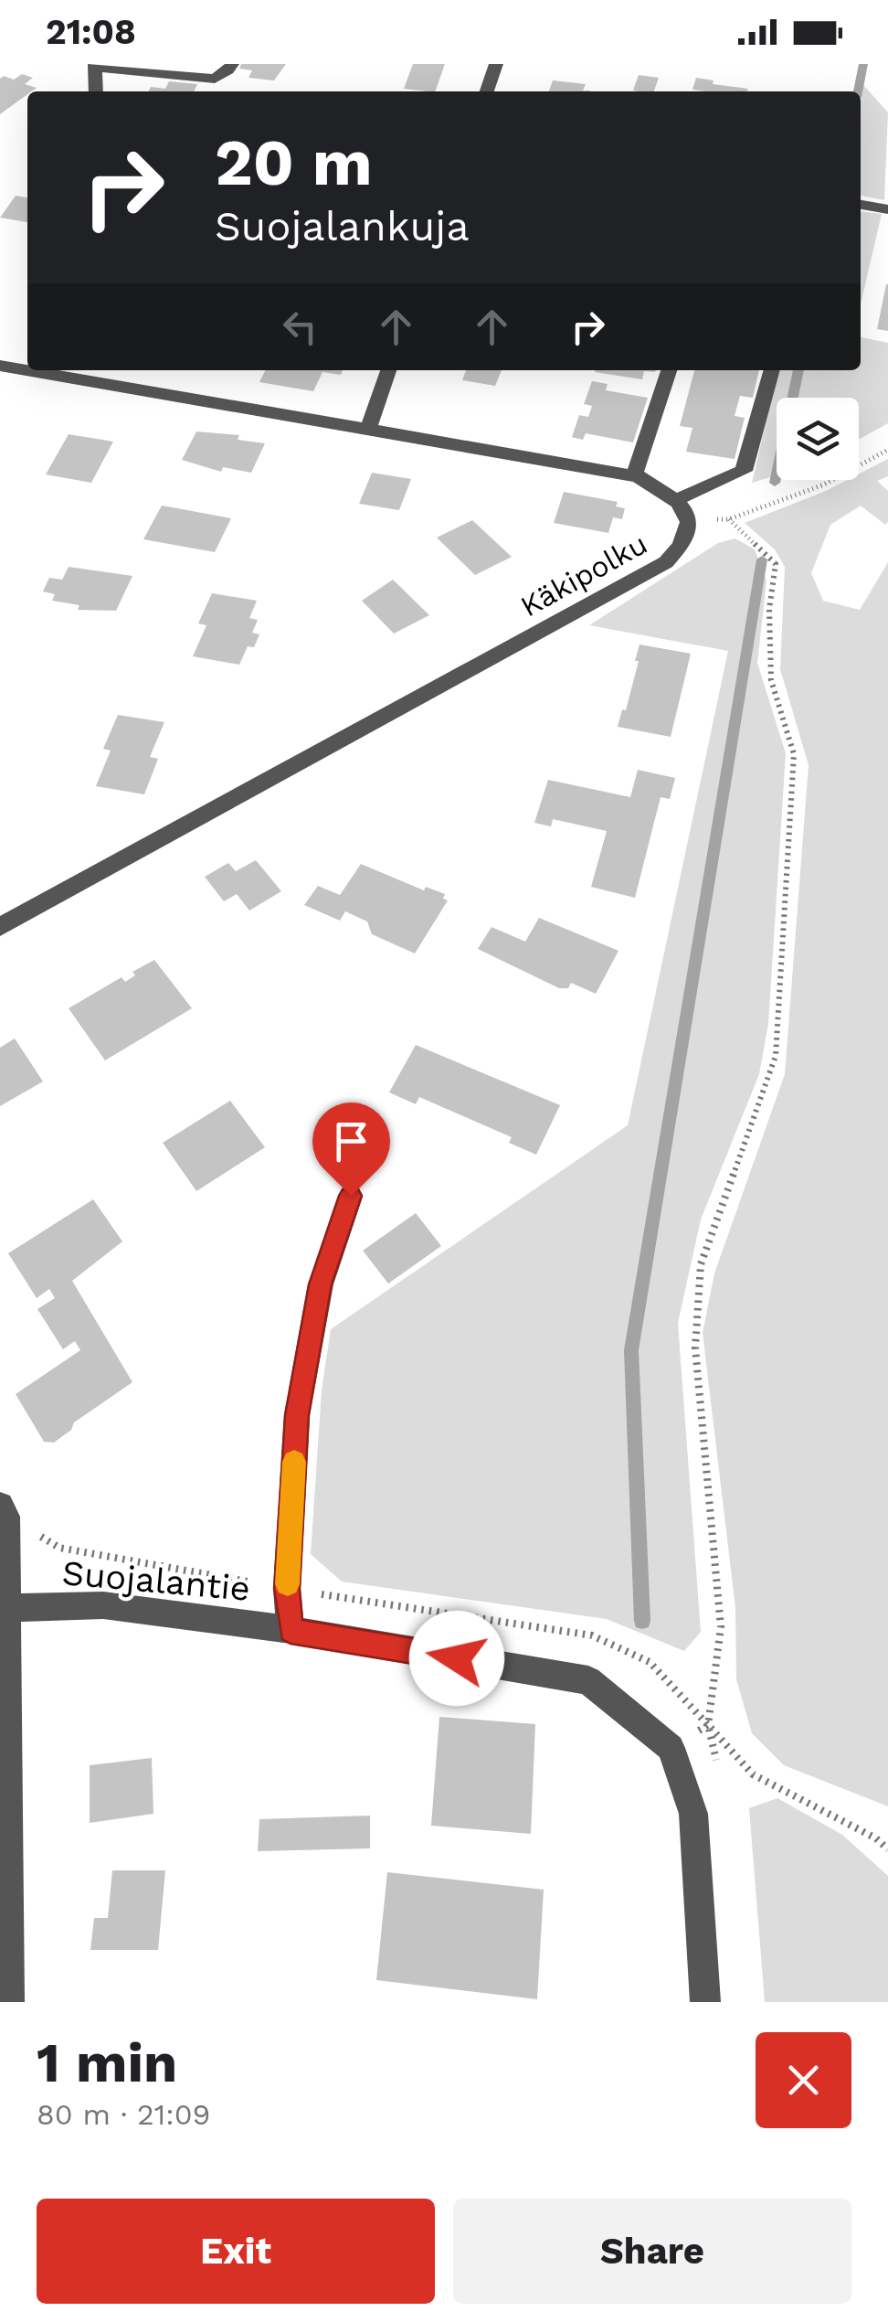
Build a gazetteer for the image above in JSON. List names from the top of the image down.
{
  "streets": {
    "street": ["Käkipolku", "Suojalantie"]
  },
  "page": {
    "status": "21:08",
    "turn": ["20 m", "Suojalankuja"],
    "heading": ["1 min", "80 m · 21:09"],
    "buttons": ["Exit", "Share"]
  }
}
